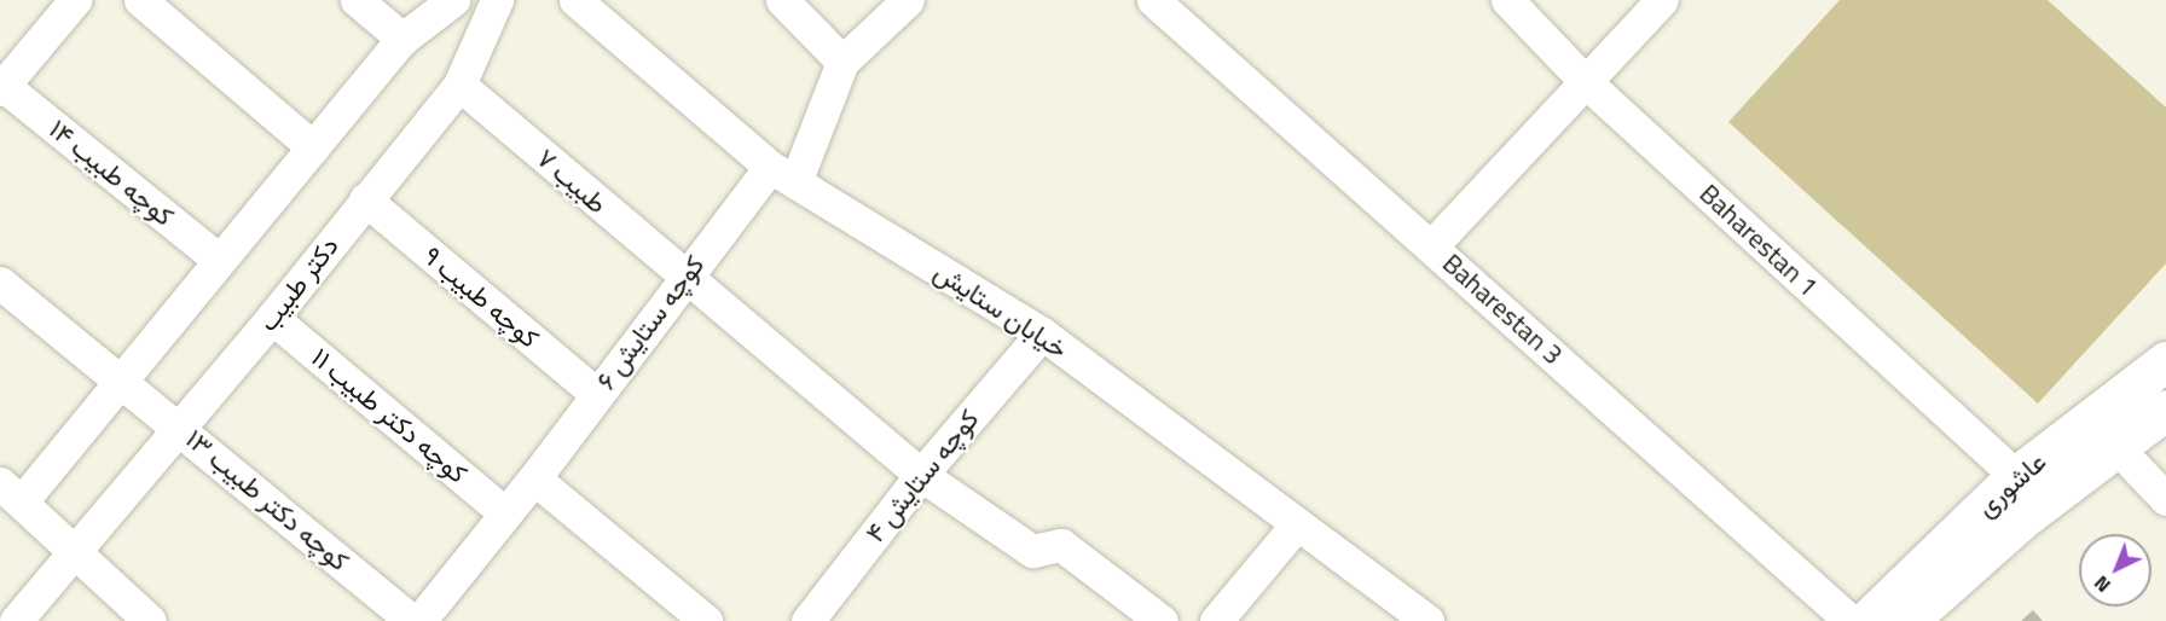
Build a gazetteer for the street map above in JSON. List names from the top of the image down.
{
  "streets": {
    "street": [
      "کوچه طبیب ۱۴",
      "طبیب ۷",
      "Baharestan 1",
      "دکتر طبیب",
      "کوچه طبیب ۹",
      "Baharestan 3",
      "خیابان ستایش",
      "کوچه ستایش ۶",
      "کوچه دکتر طبیب ۱۱",
      "کوچه ستایش ۴",
      "عاشوری",
      "کوچه دکتر طبیب ۱۳"
    ]
  },
  "crossings": [
    ["طبیب ۷", "دکتر طبیب"],
    ["طبیب ۷", "کوچه ستایش ۶"],
    ["طبیب ۷", "کوچه ستایش ۴"],
    ["Baharestan 1", "عاشوری"],
    ["دکتر طبیب", "کوچه طبیب ۹"],
    ["دکتر طبیب", "کوچه دکتر طبیب ۱۱"],
    ["دکتر طبیب", "کوچه دکتر طبیب ۱۳"],
    ["کوچه طبیب ۹", "کوچه ستایش ۶"],
    ["خیابان ستایش", "کوچه ستایش ۶"],
    ["خیابان ستایش", "کوچه ستایش ۴"],
    ["کوچه ستایش ۶", "کوچه دکتر طبیب ۱۱"]
  ],
  "north": "bottom left"
}
